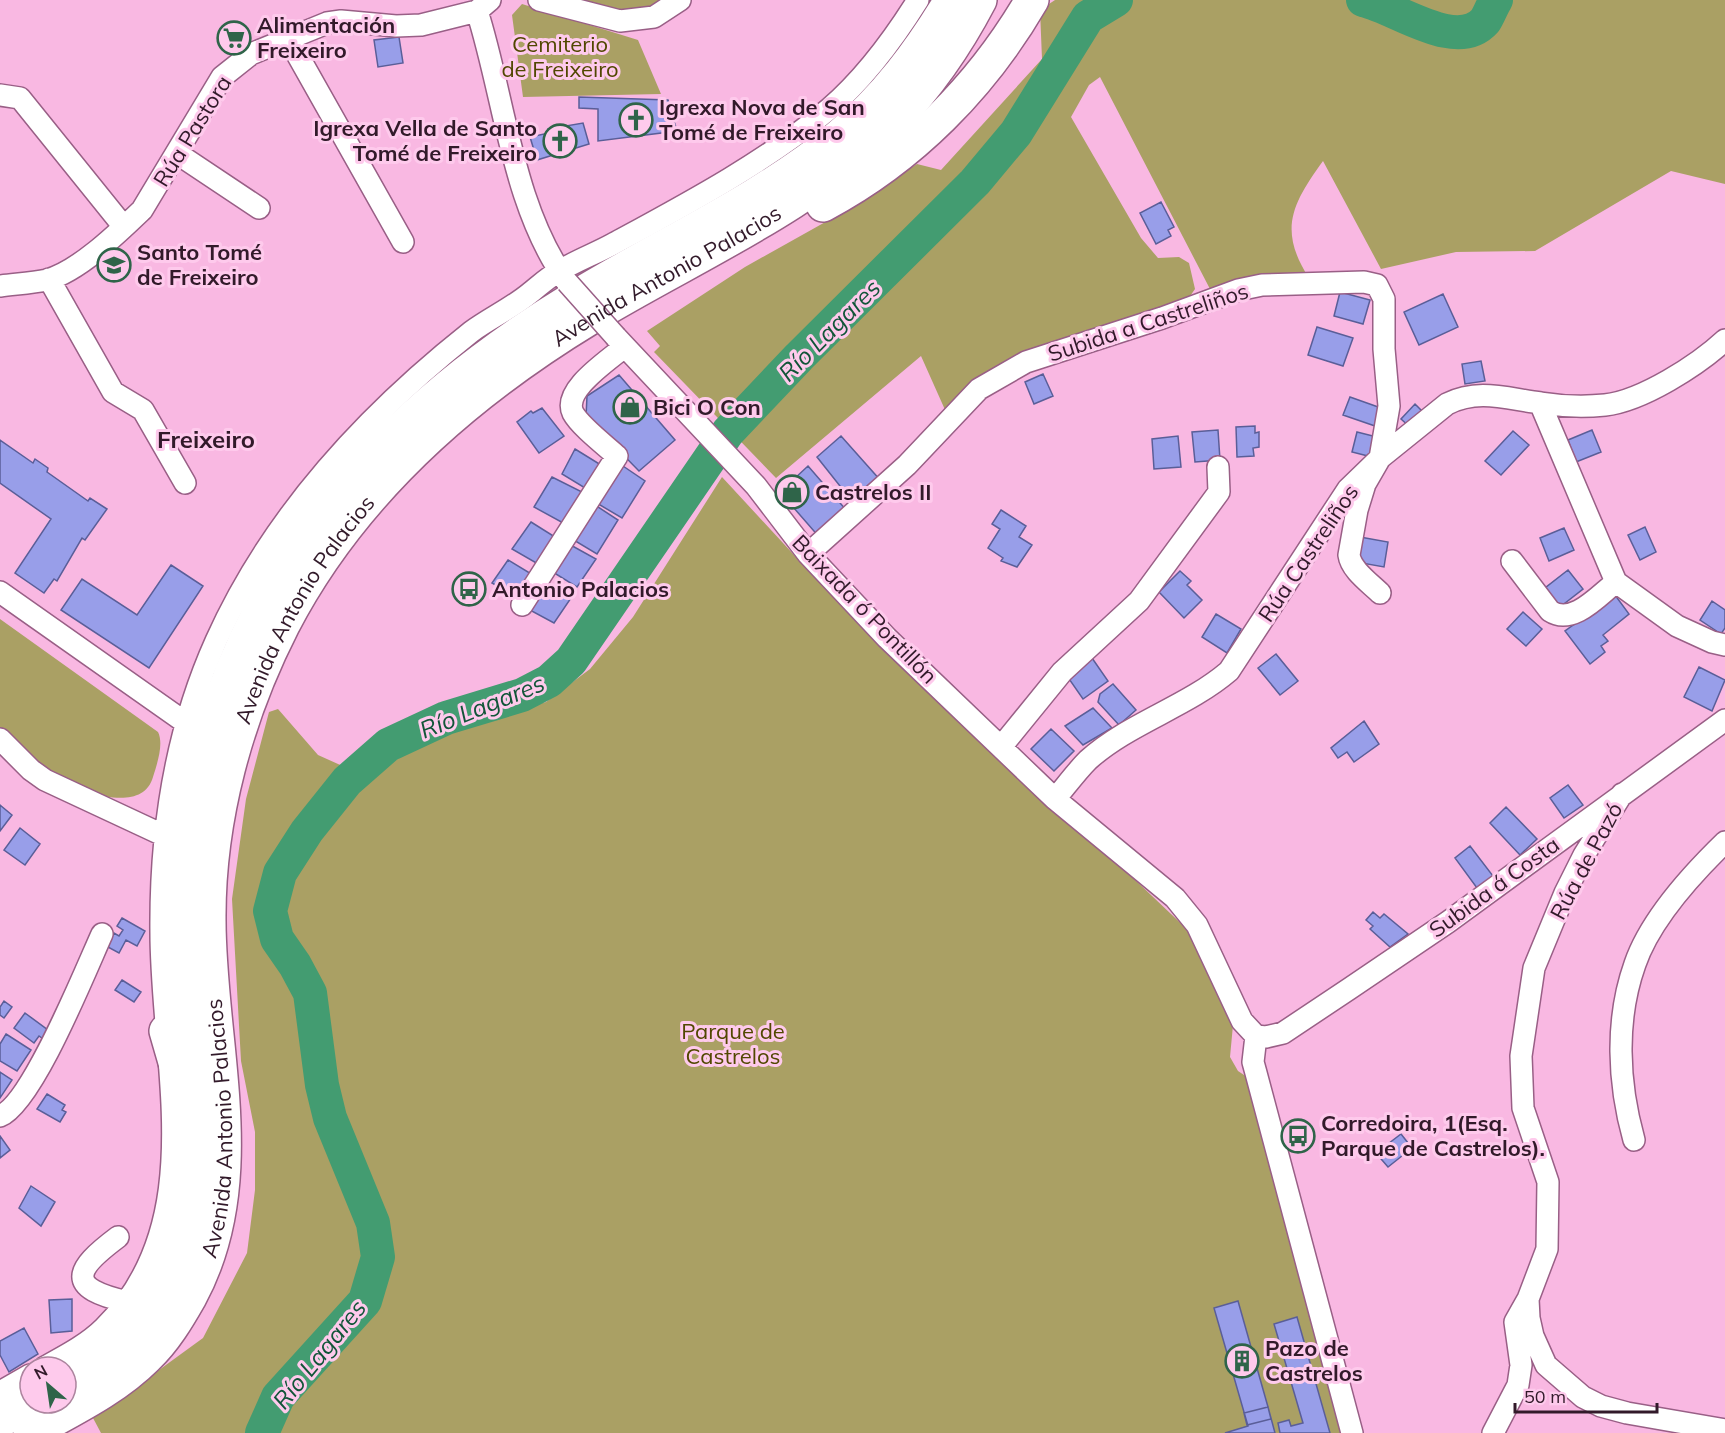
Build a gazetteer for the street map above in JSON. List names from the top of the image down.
{
  "streets": {
    "main road": ["Avenida Antonio Palacios"],
    "street": [
      "Rúa Pastora",
      "Subida a Castreliños",
      "Rúa Castreliños",
      "Baixada ó Pontillón",
      "Rúa de Pazó",
      "Subida á Costa"
    ]
  },
  "crossings": [
    ["Rúa Pastora", "Baixada ó Pontillón"],
    ["Subida a Castreliños", "Rúa Castreliños"],
    ["Subida a Castreliños", "Baixada ó Pontillón"],
    ["Rúa Castreliños", "Baixada ó Pontillón"],
    ["Baixada ó Pontillón", "Subida á Costa"],
    ["Rúa de Pazó", "Subida á Costa"]
  ],
  "districts": ["Freixeiro"],
  "water": ["Río Lagares"],
  "parks": ["Cemiterio de Freixeiro", "Parque de Castrelos"],
  "places": {
    "supermarket": ["Alimentación Freixeiro"],
    "church": ["Igrexa Nova de San Tomé de Freixeiro", "Igrexa Vella de Santo Tomé de Freixeiro"],
    "school or university": ["Santo Tomé de Freixeiro"],
    "shop": ["Bici O Con", "Castrelos II"],
    "bus stop": ["Antonio Palacios", "Corredoira, 1(Esq. Parque de Castrelos)."],
    "building": ["Pazo de Castrelos"]
  },
  "scale_bar": "50 m",
  "north": "top left"
}
